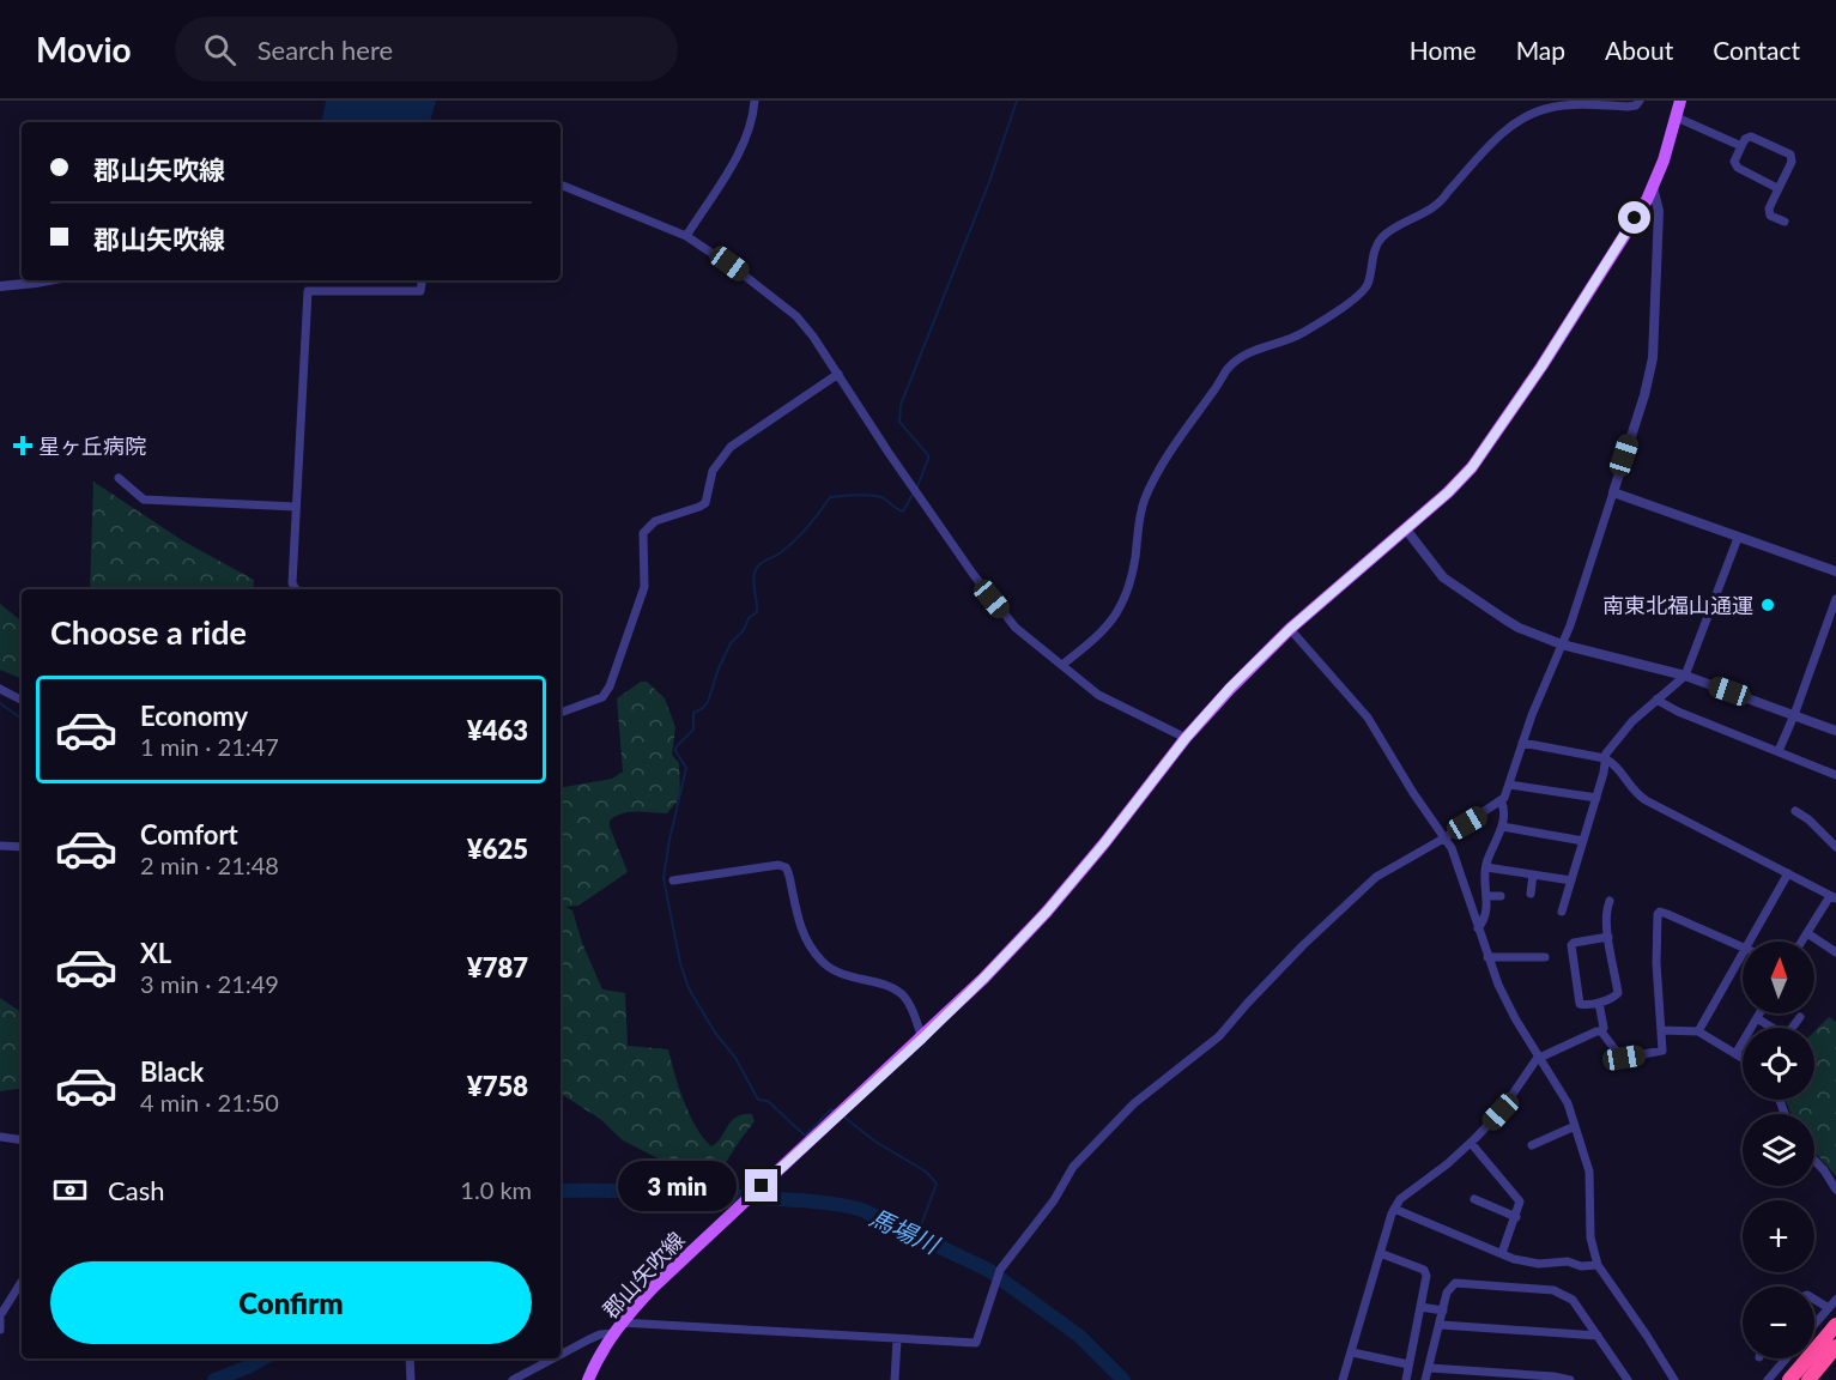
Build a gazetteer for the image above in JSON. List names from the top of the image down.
{
  "streets": {
    "main road": ["郡山矢吹線"]
  },
  "water": ["馬場川"],
  "places": {
    "health": ["星ヶ丘病院"],
    "other": ["南東北福山通運"]
  },
  "north": "top",
  "page": {
    "header": "Movio",
    "search": "Search here",
    "nav": [
      "Home",
      "Map",
      "About",
      "Contact"
    ],
    "banner": ["郡山矢吹線", "郡山矢吹線"],
    "heading": "Choose a ride",
    "list": [
      {
        "name": "Economy",
        "note": "1 min · 21:47",
        "value": "¥463"
      },
      {
        "name": "Comfort",
        "note": "2 min · 21:48",
        "value": "¥625"
      },
      {
        "name": "XL",
        "note": "3 min · 21:49",
        "value": "¥787"
      },
      {
        "name": "Black",
        "note": "4 min · 21:50",
        "value": "¥758"
      }
    ],
    "map_buttons": ["+", "−"],
    "pay": ["Cash", "1.0 km"],
    "bubble": "3 min",
    "buttons": "Confirm"
  }
}
